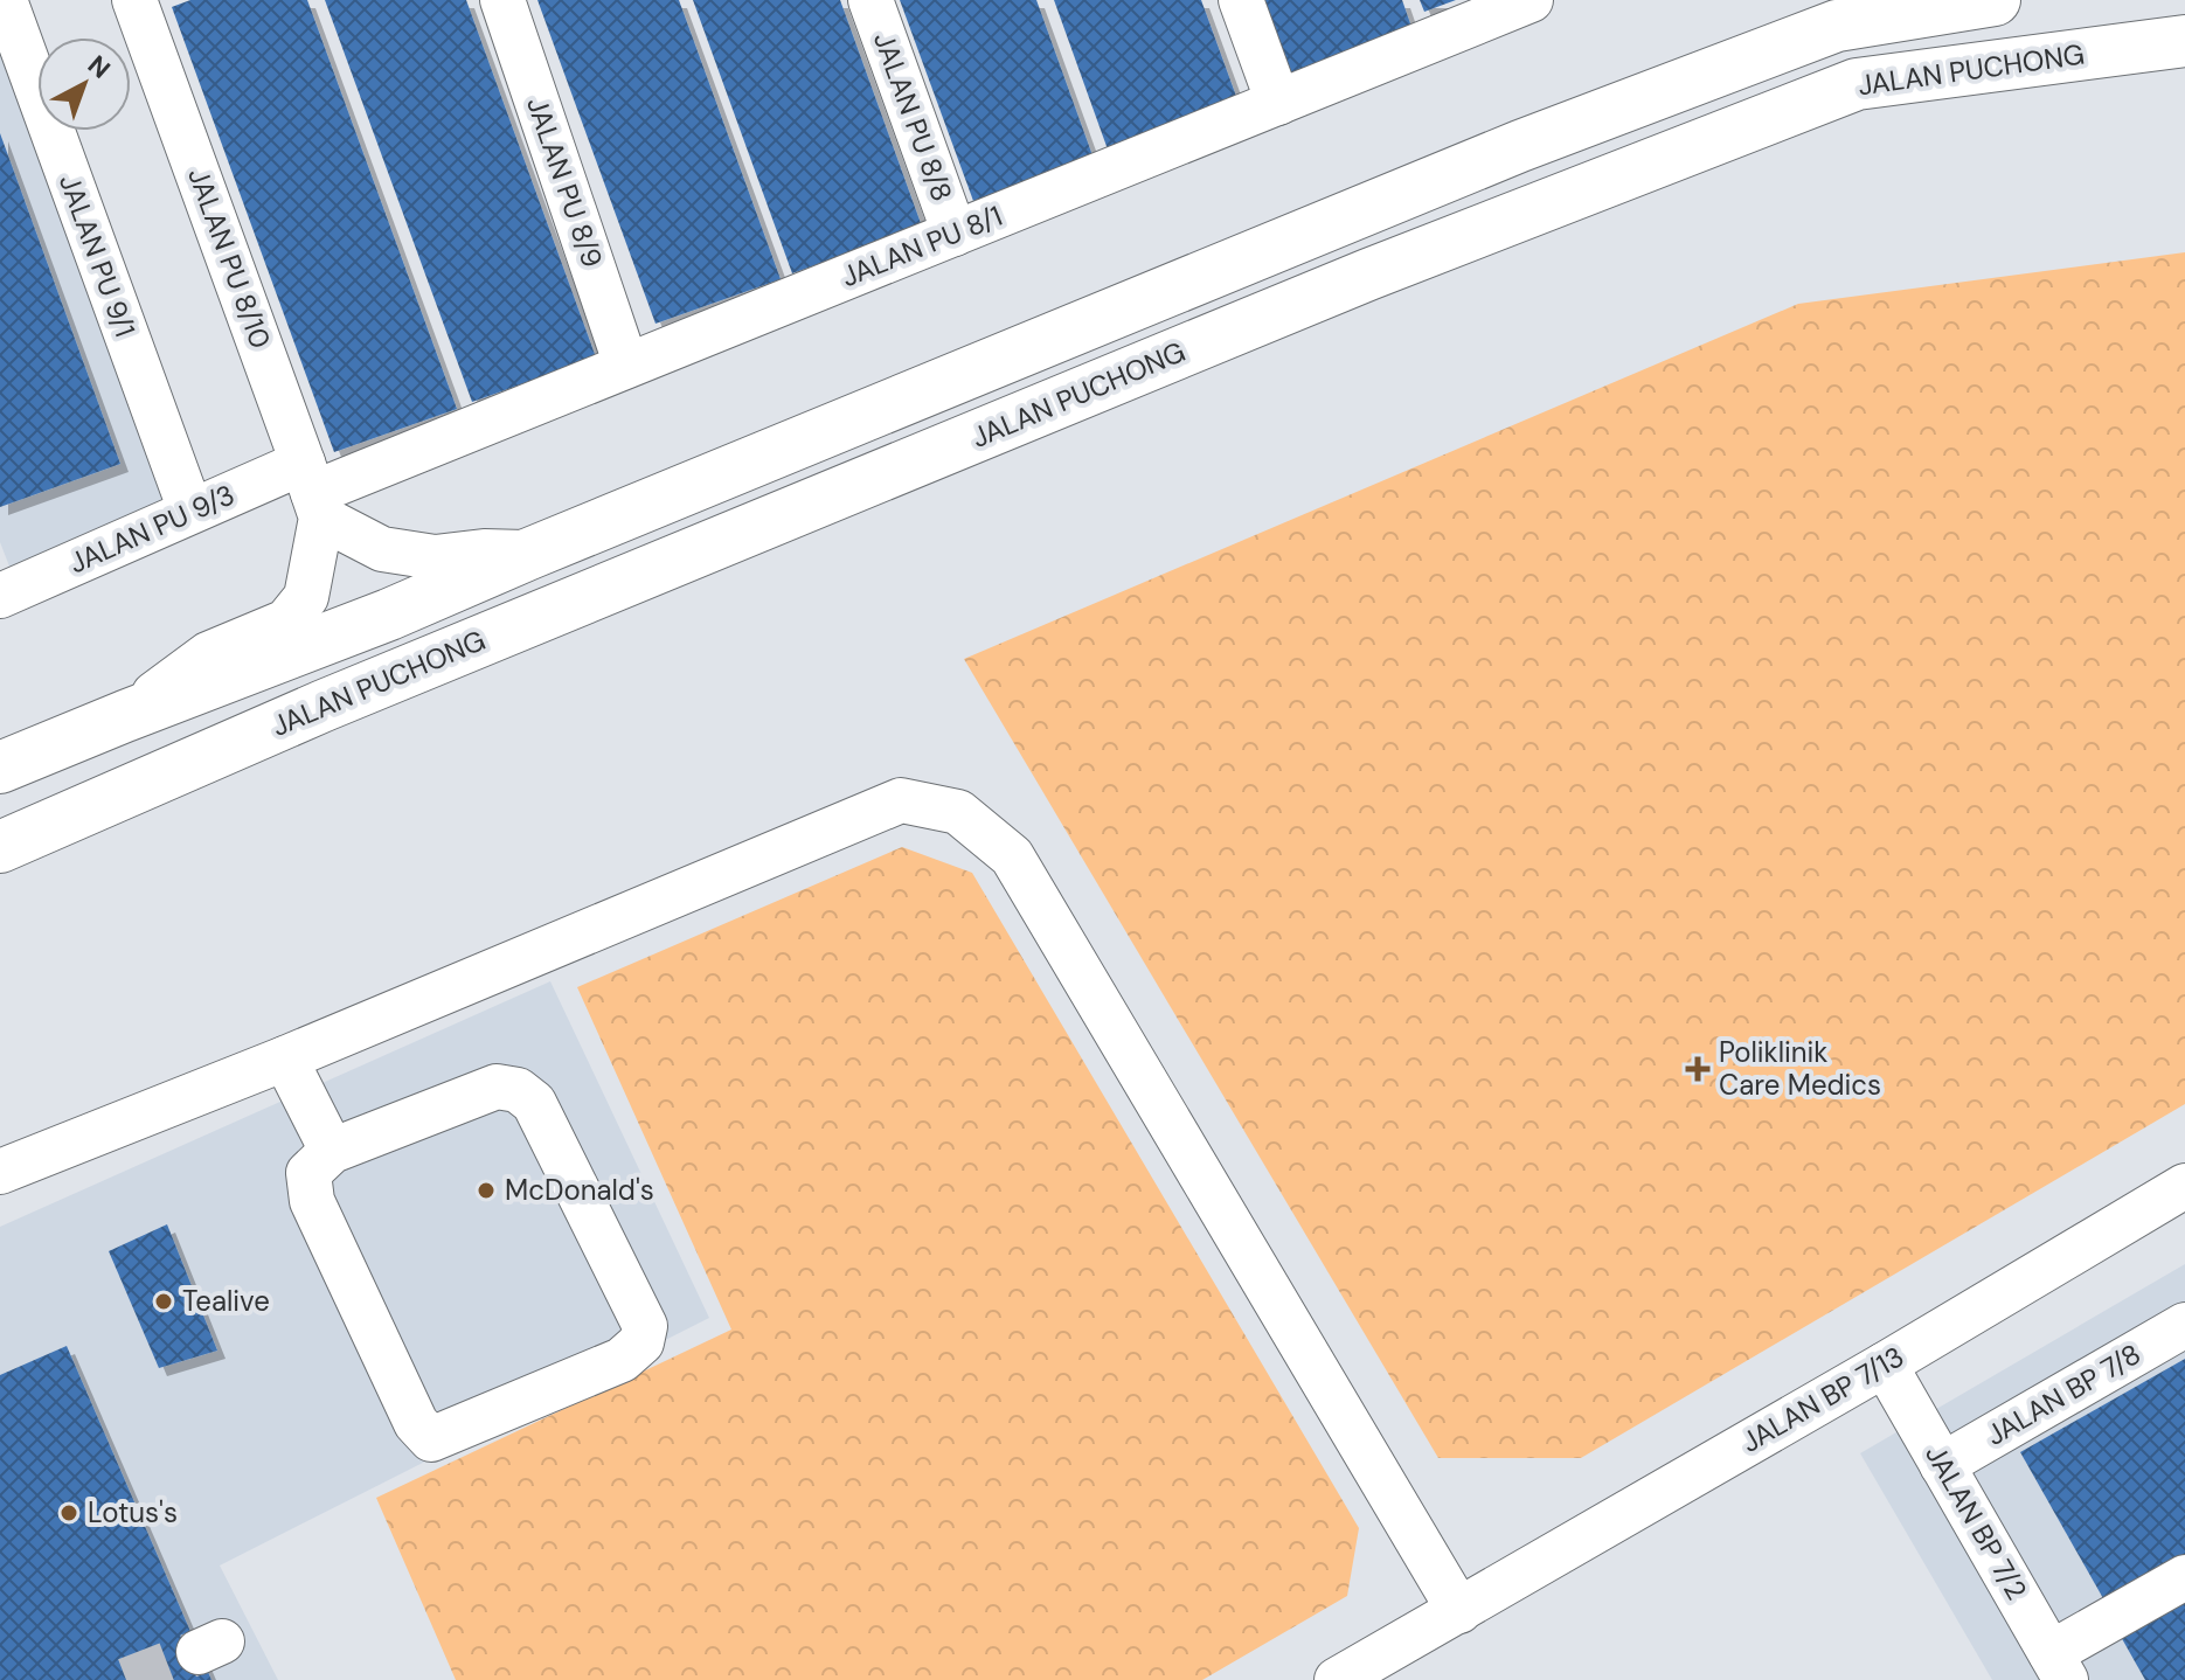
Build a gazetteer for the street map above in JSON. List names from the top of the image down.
{
  "streets": {
    "main road": ["JALAN PUCHONG"],
    "street": [
      "JALAN PU 8/8",
      "JALAN PU 8/9",
      "JALAN PU 8/1",
      "JALAN PU 9/1",
      "JALAN PU 8/10",
      "JALAN PU 9/3",
      "JALAN BP 7/8",
      "JALAN BP 7/13",
      "JALAN BP 7/2"
    ]
  },
  "crossings": [
    ["JALAN PU 8/8", "JALAN PU 8/1"],
    ["JALAN PU 8/9", "JALAN PU 8/1"],
    ["JALAN PU 8/1", "JALAN PU 8/10"],
    ["JALAN PU 8/1", "JALAN PU 9/3"],
    ["JALAN PU 9/1", "JALAN PU 9/3"],
    ["JALAN PU 8/10", "JALAN PU 9/3"],
    ["JALAN BP 7/8", "JALAN BP 7/2"],
    ["JALAN BP 7/13", "JALAN BP 7/2"]
  ],
  "places": {
    "health": ["Poliklinik Care Medics"],
    "other": ["McDonald's", "Tealive", "Lotus's"]
  },
  "north": "top right"
}
